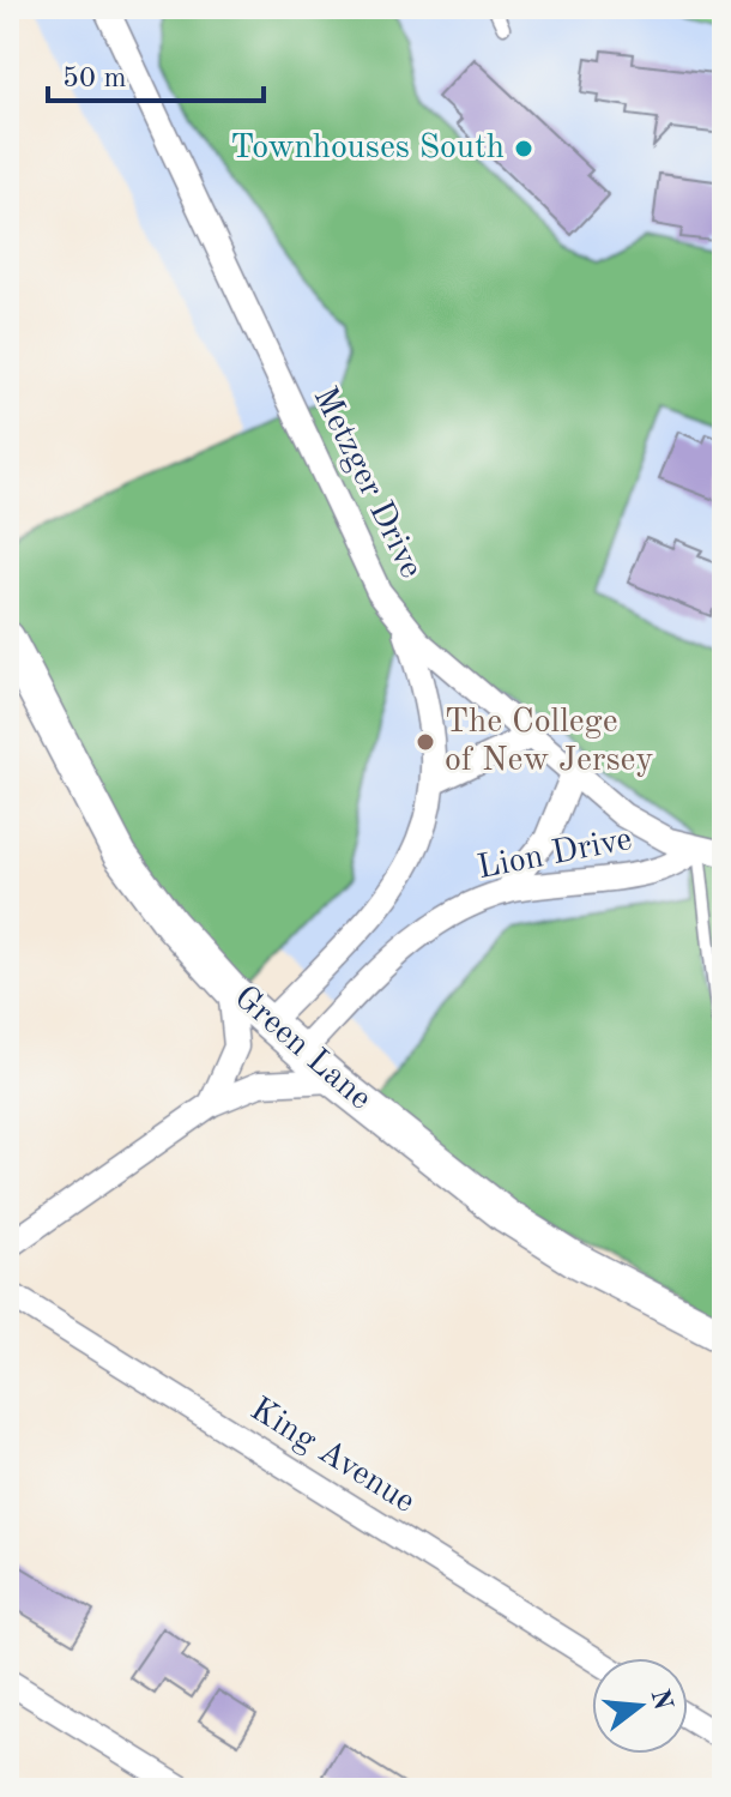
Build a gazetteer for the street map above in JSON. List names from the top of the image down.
{
  "streets": {
    "street": [
      "Metzger Drive",
      "Lion Drive",
      "Green Lane",
      "King Avenue"
    ]
  },
  "crossings": [
    ["Metzger Drive", "Lion Drive"],
    ["Lion Drive", "Green Lane"]
  ],
  "places": ["Townhouses South", "The College of New Jersey"],
  "scale_bar": "50 m",
  "north": "right"
}
